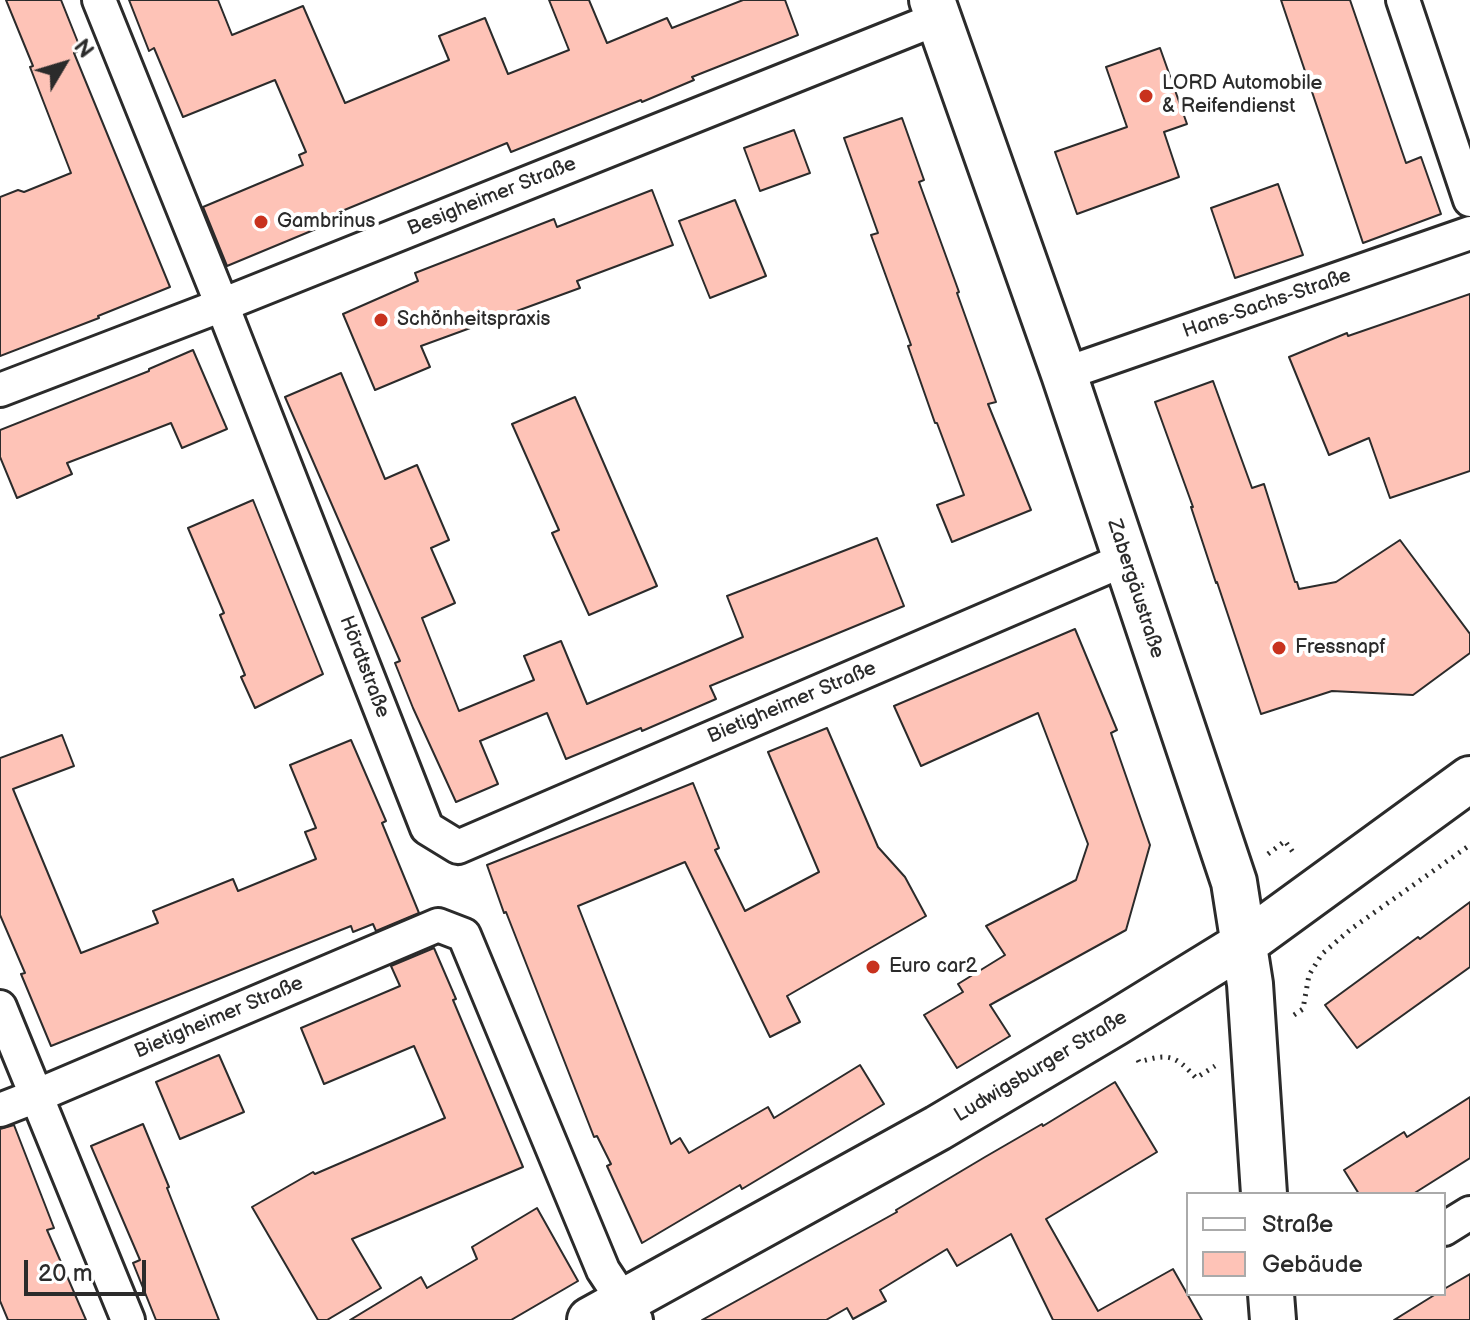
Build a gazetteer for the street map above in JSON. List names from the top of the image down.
{
  "streets": {
    "main road": ["Zabergäustraße", "Ludwigsburger Straße"],
    "street": [
      "Besigheimer Straße",
      "Hans-Sachs-Straße",
      "Hördtstraße",
      "Bietigheimer Straße"
    ]
  },
  "crossings": [
    ["Besigheimer Straße", "Zabergäustraße"],
    ["Besigheimer Straße", "Hördtstraße"],
    ["Hans-Sachs-Straße", "Zabergäustraße"],
    ["Zabergäustraße", "Bietigheimer Straße"],
    ["Zabergäustraße", "Ludwigsburger Straße"],
    ["Hördtstraße", "Bietigheimer Straße"],
    ["Bietigheimer Straße", "Ludwigsburger Straße"]
  ],
  "places": [
    "LORD Automobile & Reifendienst",
    "Gambrinus",
    "Schönheitspraxis",
    "Fressnapf",
    "Euro car2"
  ],
  "legend": ["Straße", "Gebäude"],
  "scale_bar": "20 m",
  "north": "top right"
}
